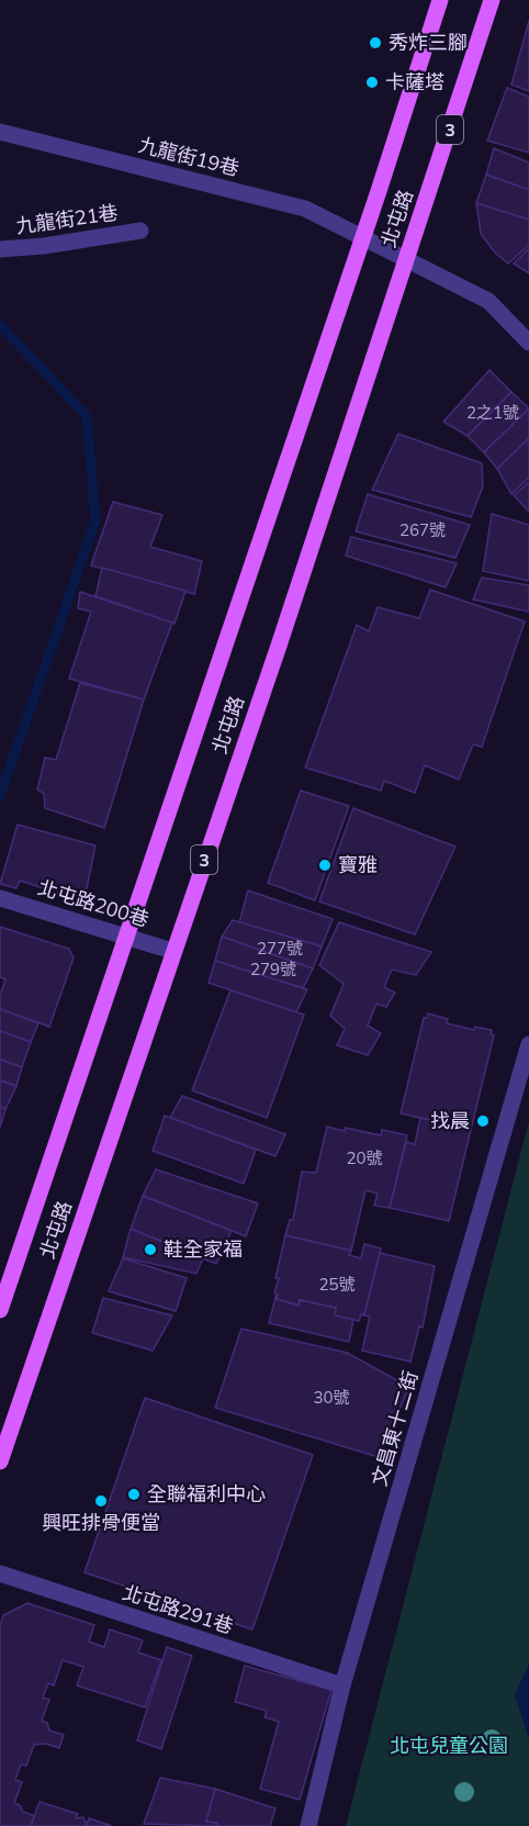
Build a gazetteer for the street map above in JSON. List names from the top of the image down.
{
  "streets": {
    "main road": ["3", "北屯路"],
    "street": [
      "九龍街19巷",
      "九龍街21巷",
      "北屯路200巷",
      "文昌東十二街",
      "北屯路291巷"
    ]
  },
  "crossings": [
    ["九龍街19巷", "北屯路"],
    ["北屯路", "北屯路200巷"],
    ["文昌東十二街", "北屯路291巷"]
  ],
  "parks": ["北屯兒童公園"],
  "places": [
    "秀炸三腳",
    "卡薩塔",
    "寶雅",
    "找晨",
    "鞋全家福",
    "全聯福利中心",
    "興旺排骨便當"
  ],
  "house_numbers": [
    "2之1號",
    "267號",
    "277號",
    "279號",
    "20號",
    "25號",
    "30號"
  ]
}
